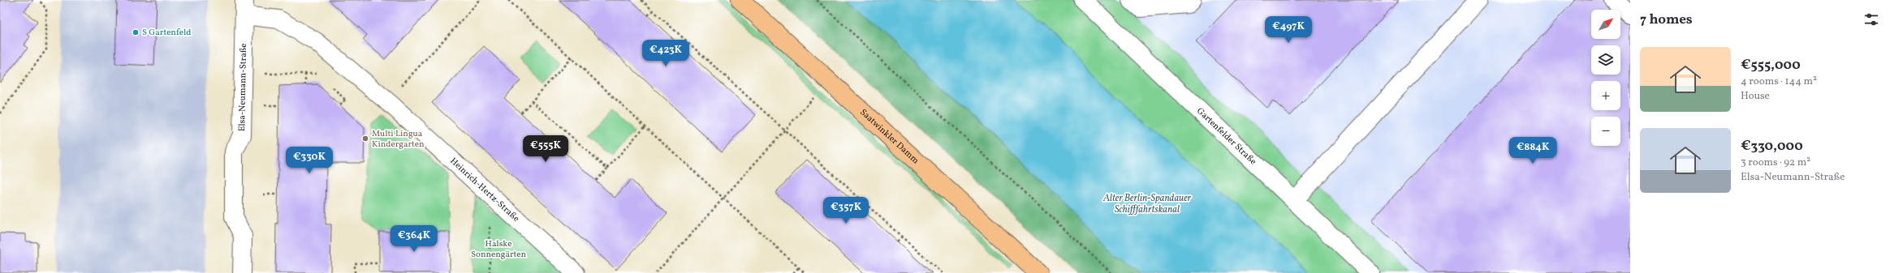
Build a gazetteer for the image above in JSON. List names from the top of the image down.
{
  "streets": {
    "main road": ["Saatwinkler Damm"],
    "street": ["Elsa-Neumann-Straße", "Gartenfelder Straße", "Heinrich-Hertz-Straße"]
  },
  "crossings": [
    ["Elsa-Neumann-Straße", "Heinrich-Hertz-Straße"]
  ],
  "water": ["Alter Berlin-Spandauer Schifffahrtskanal"],
  "parks": ["Halske Sonnengärten"],
  "places": ["S Gartenfeld", "Multi Lingua Kindergarten"],
  "north": "top right",
  "page": {
    "heading": "7 homes",
    "map_buttons": ["+", "−"],
    "price": [
      "€497K",
      "€423K",
      "€555K",
      "€884K",
      "€330K",
      "€357K",
      "€364K"
    ],
    "list": [
      {
        "name": "€555,000",
        "note": "4 rooms · 144 m² · House"
      },
      {
        "name": "€330,000",
        "note": "3 rooms · 92 m² · Elsa-Neumann-Straße"
      }
    ]
  }
}
